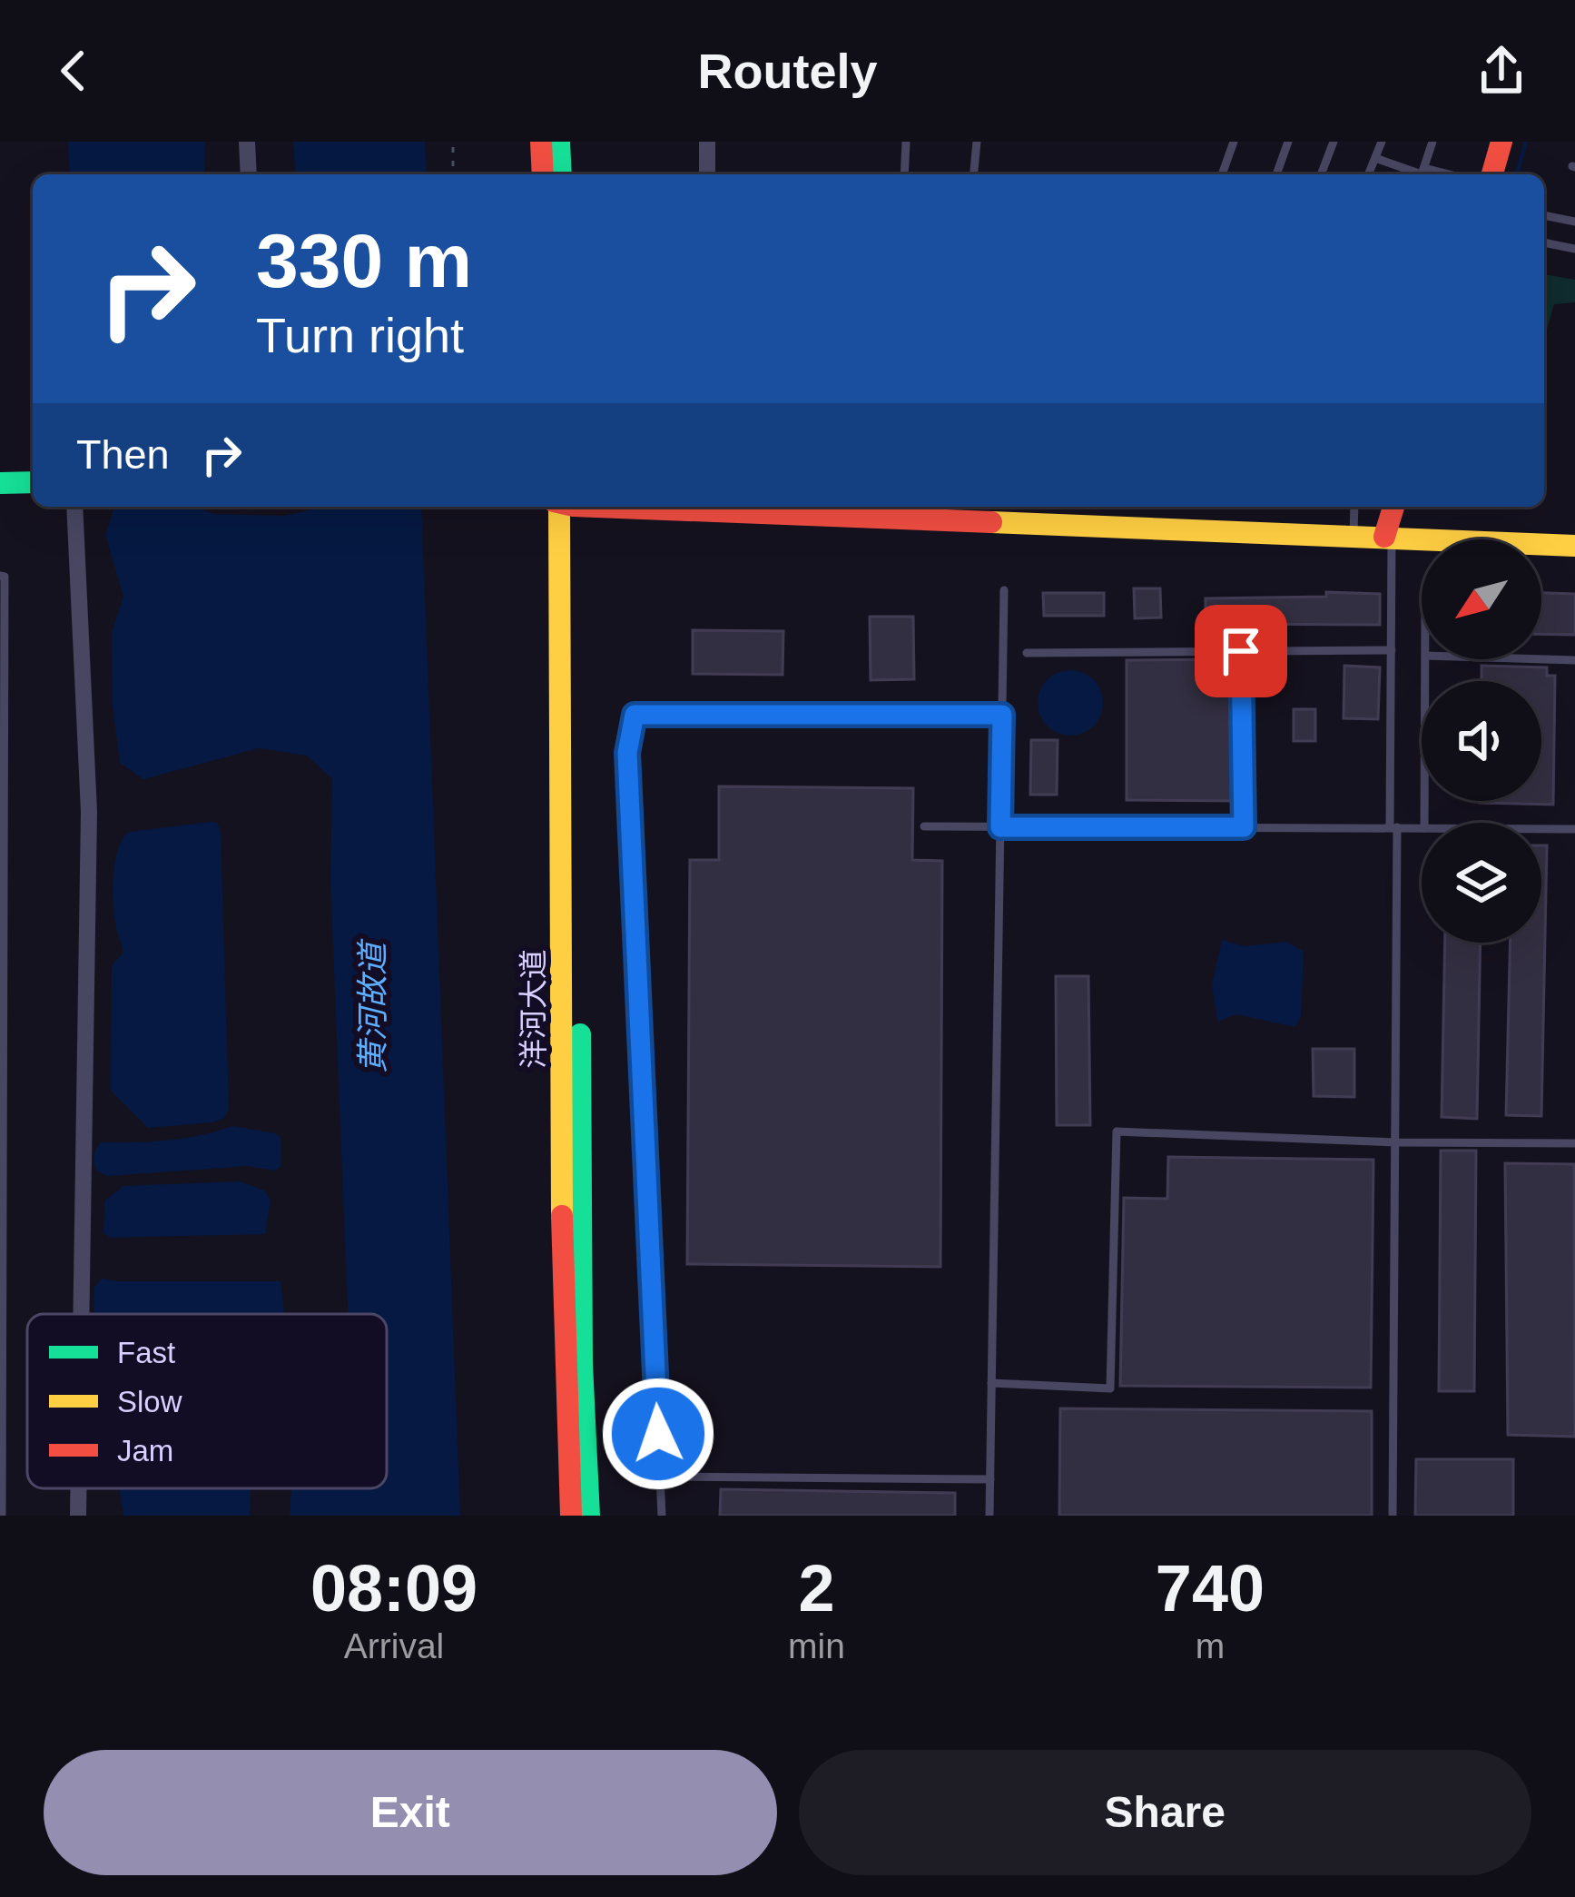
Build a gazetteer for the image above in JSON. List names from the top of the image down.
{
  "streets": {
    "main road": ["洋河大道"]
  },
  "water": ["黄河故道"],
  "legend": ["Fast", "Slow", "Jam"],
  "north": "bottom left",
  "page": {
    "header": "Routely",
    "turn": ["330 m", "Turn right"],
    "then": "Then",
    "eta": [
      "08:09",
      "Arrival",
      "2",
      "min",
      "740",
      "m"
    ],
    "buttons": ["Exit", "Share"]
  }
}
